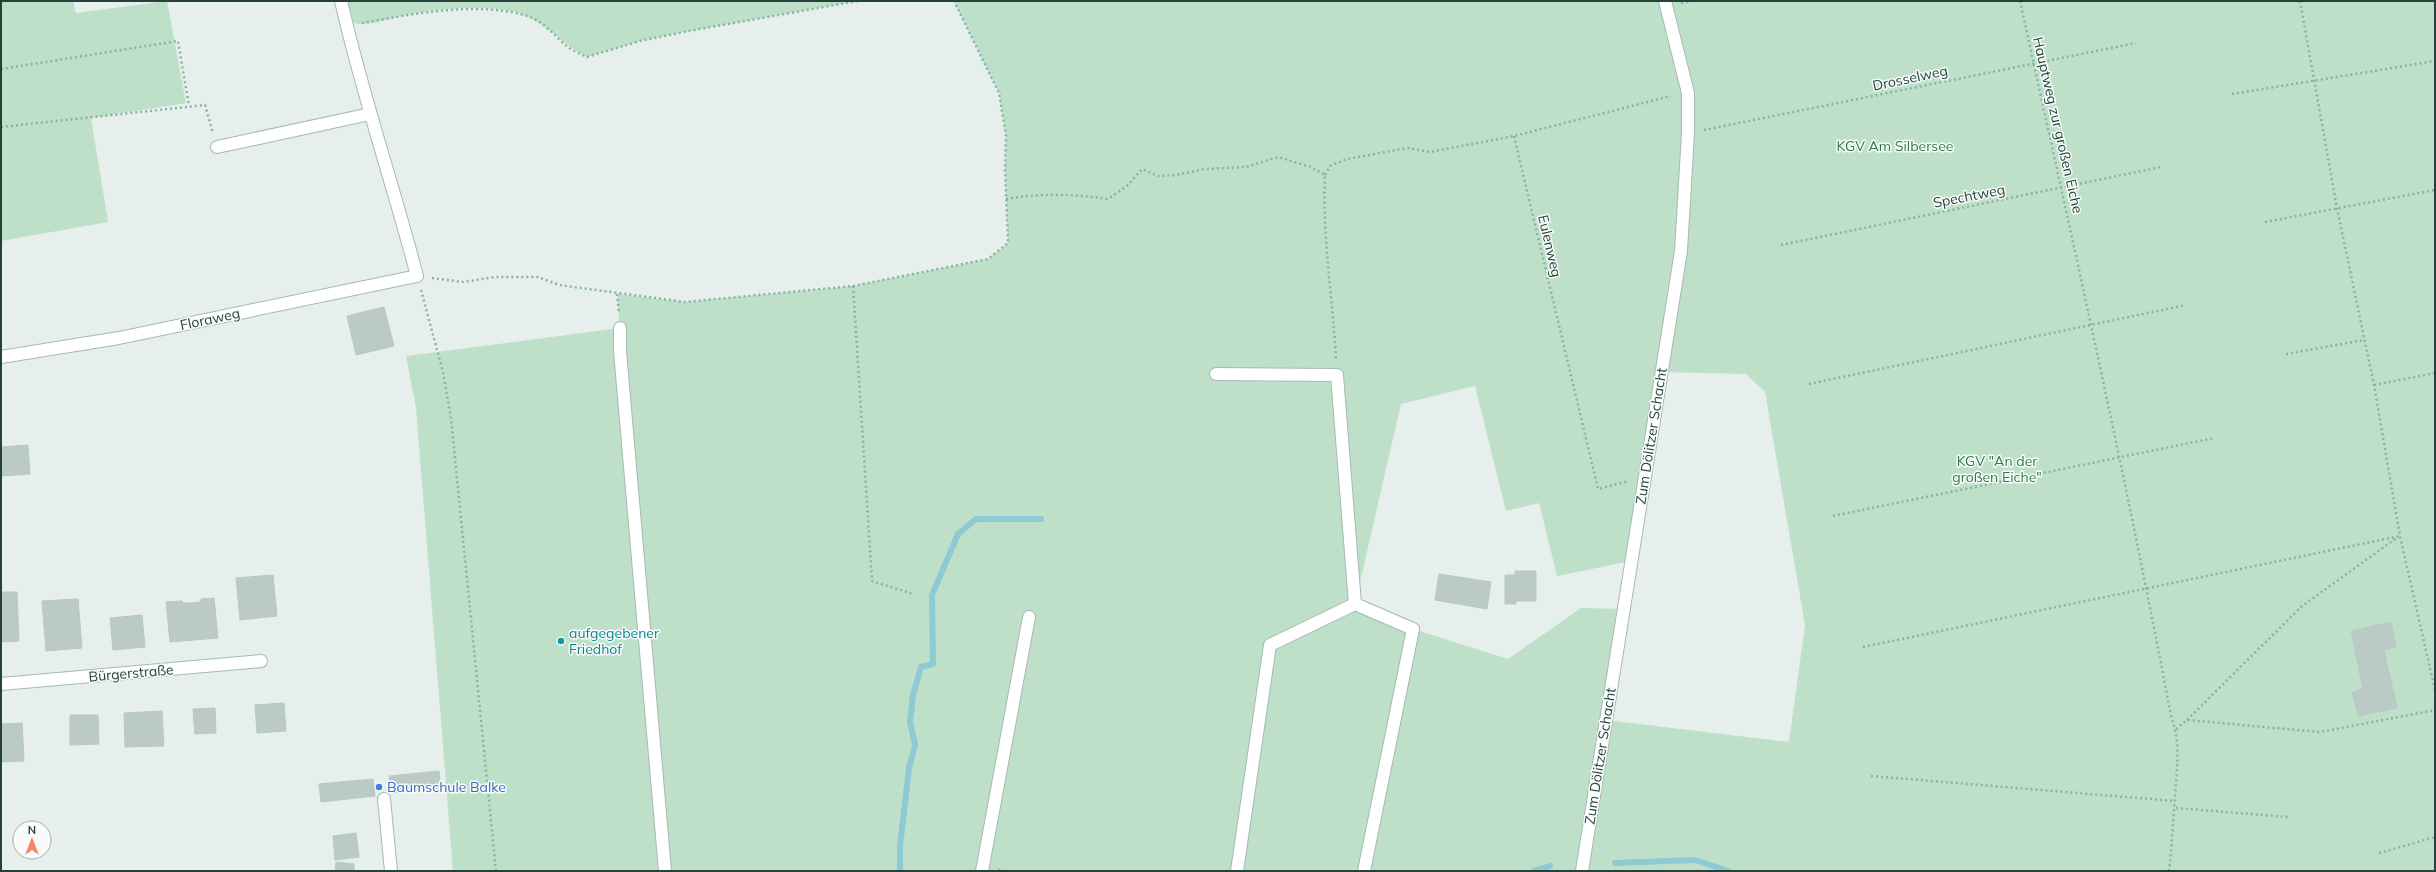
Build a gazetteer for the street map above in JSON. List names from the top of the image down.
{
  "streets": {
    "street": ["Floraweg", "Zum Dölitzer Schacht", "Bürgerstraße"],
    "path": [
      "Drosselweg",
      "Hauptweg zur großen Eiche",
      "Spechtweg",
      "Eulenweg"
    ]
  },
  "crossings": [
    ["Drosselweg", "Hauptweg zur großen Eiche"],
    ["Drosselweg", "Zum Dölitzer Schacht"],
    ["Hauptweg zur großen Eiche", "Spechtweg"],
    ["Eulenweg", "Zum Dölitzer Schacht"]
  ],
  "parks": ["KGV Am Silbersee", "KGV \"An der großen Eiche\""],
  "places": ["aufgegebener Friedhof", "Baumschule Balke"],
  "north": "top"
}
